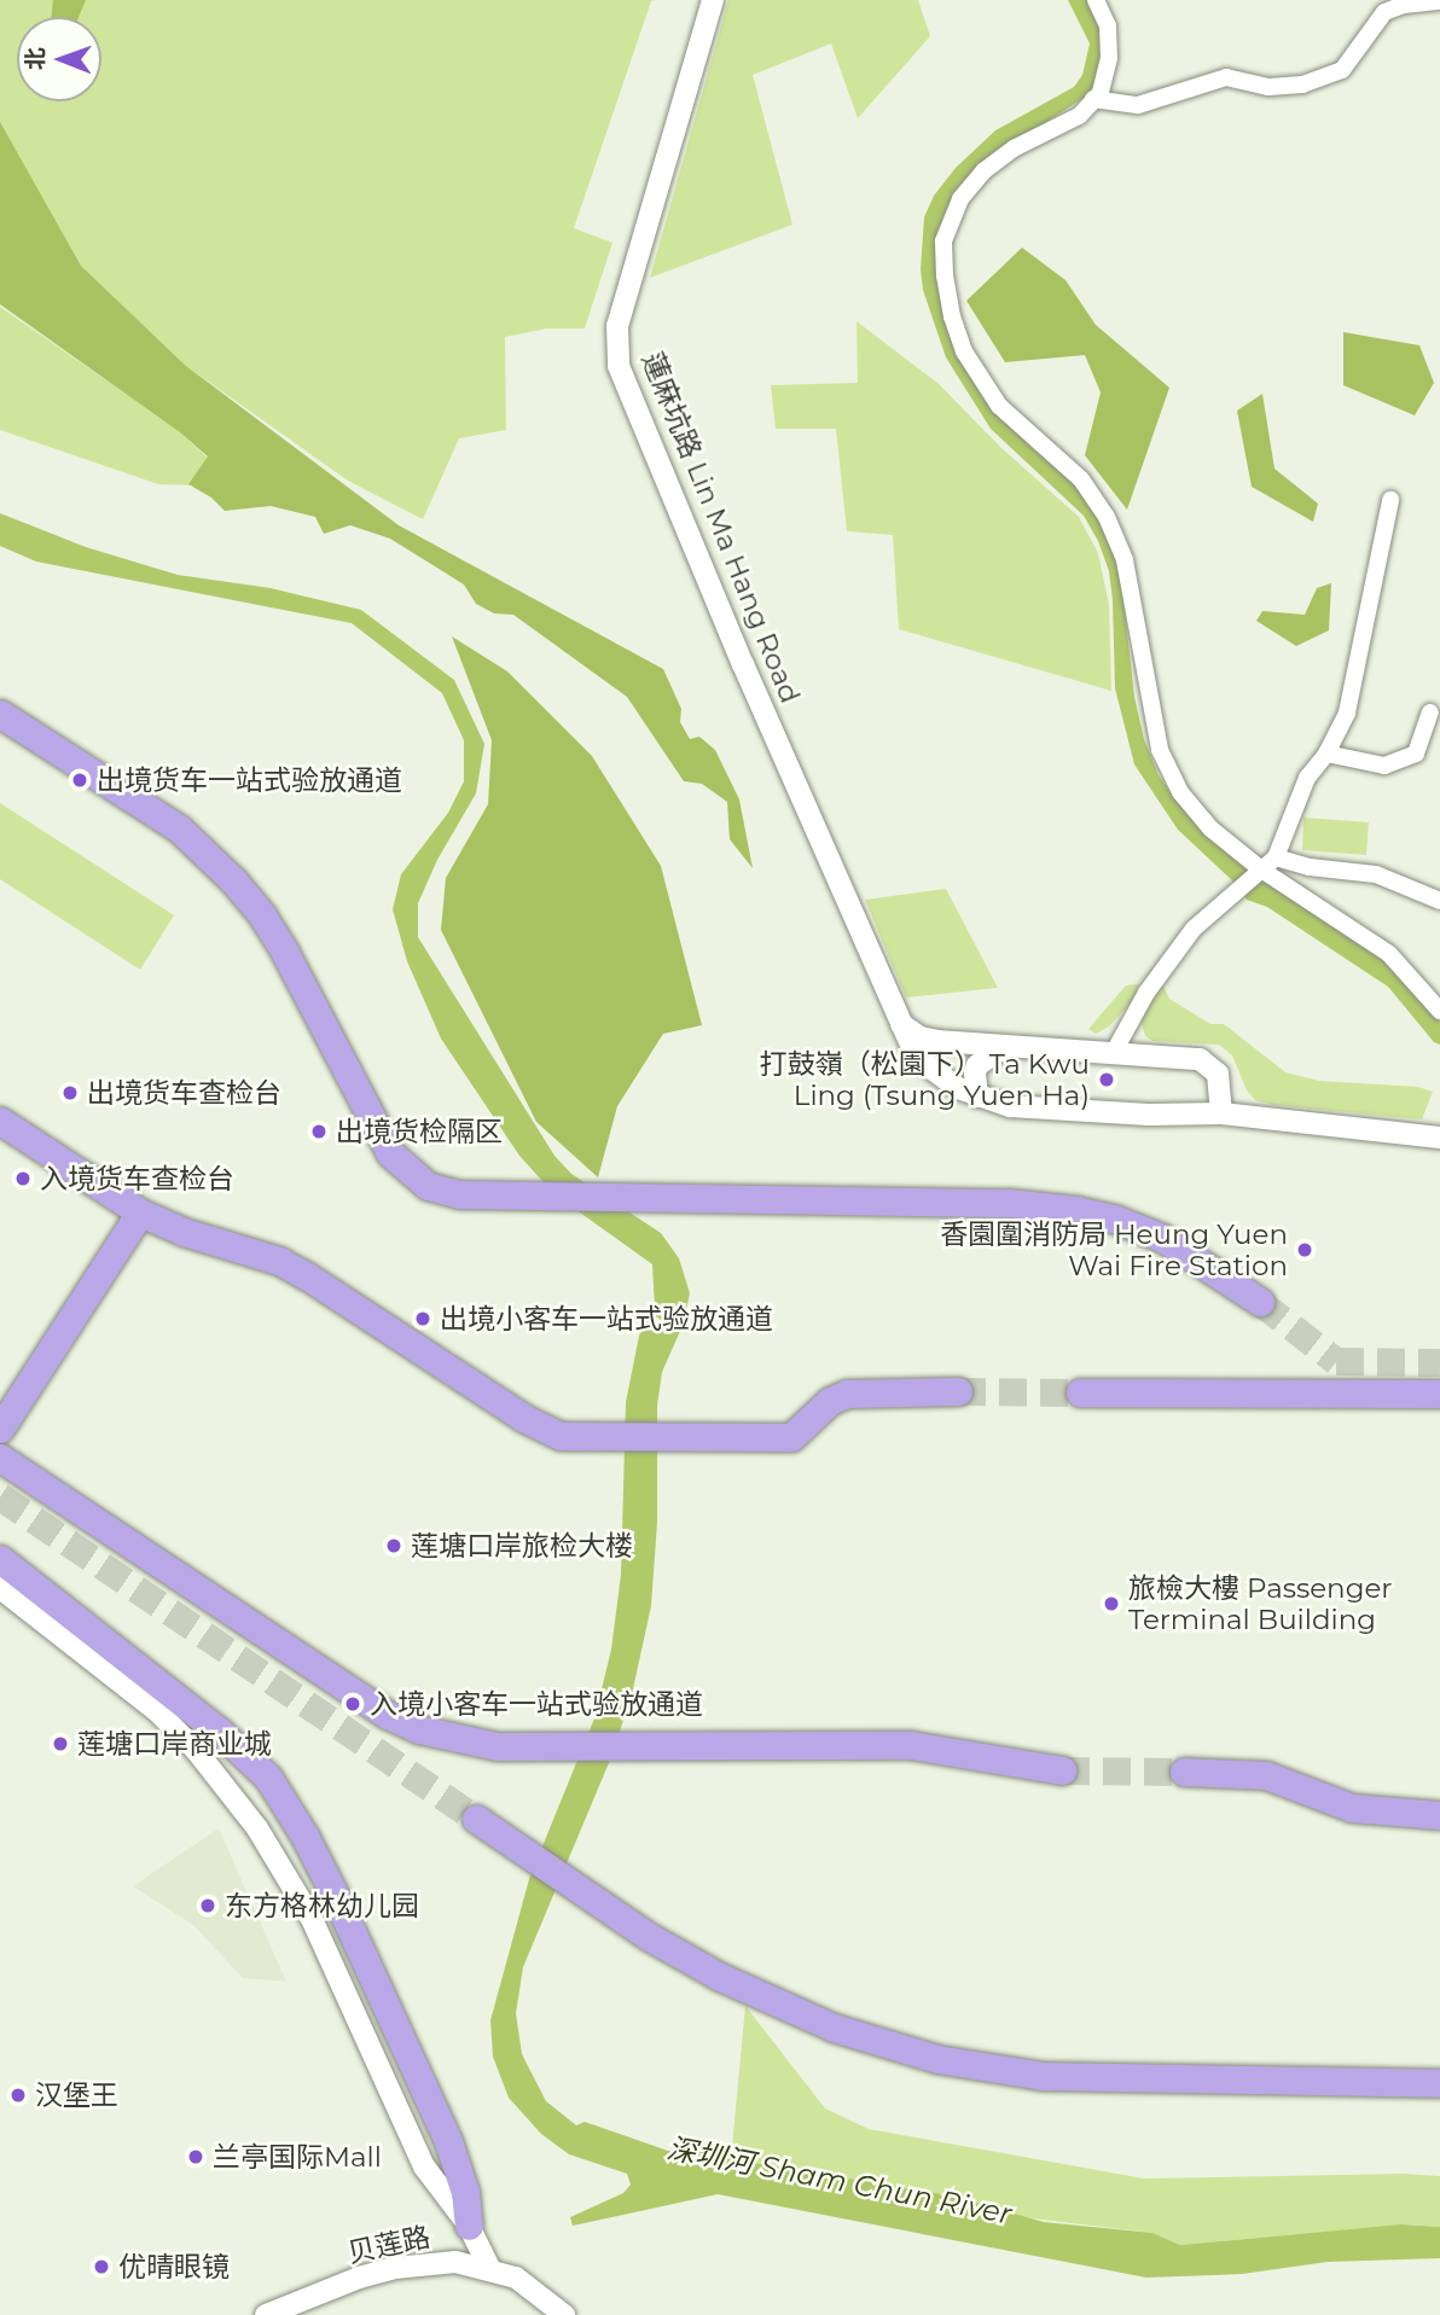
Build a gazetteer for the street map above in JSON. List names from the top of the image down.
{
  "streets": {
    "street": ["蓮麻坑路 Lin Ma Hang Road", "贝莲路"]
  },
  "water": ["深圳河 Sham Chun River"],
  "places": [
    "出境货车一站式验放通道",
    "打鼓嶺（松園下） Ta Kwu Ling (Tsung Yuen Ha)",
    "出境货车查检台",
    "出境货检隔区",
    "入境货车查检台",
    "香園圍消防局 Heung Yuen Wai Fire Station",
    "出境小客车一站式验放通道",
    "莲塘口岸旅检大楼",
    "旅檢大樓 Passenger Terminal Building",
    "入境小客车一站式验放通道",
    "莲塘口岸商业城",
    "东方格林幼儿园",
    "汉堡王",
    "兰亭国际Mall",
    "优晴眼镜"
  ],
  "north": "left"
}
